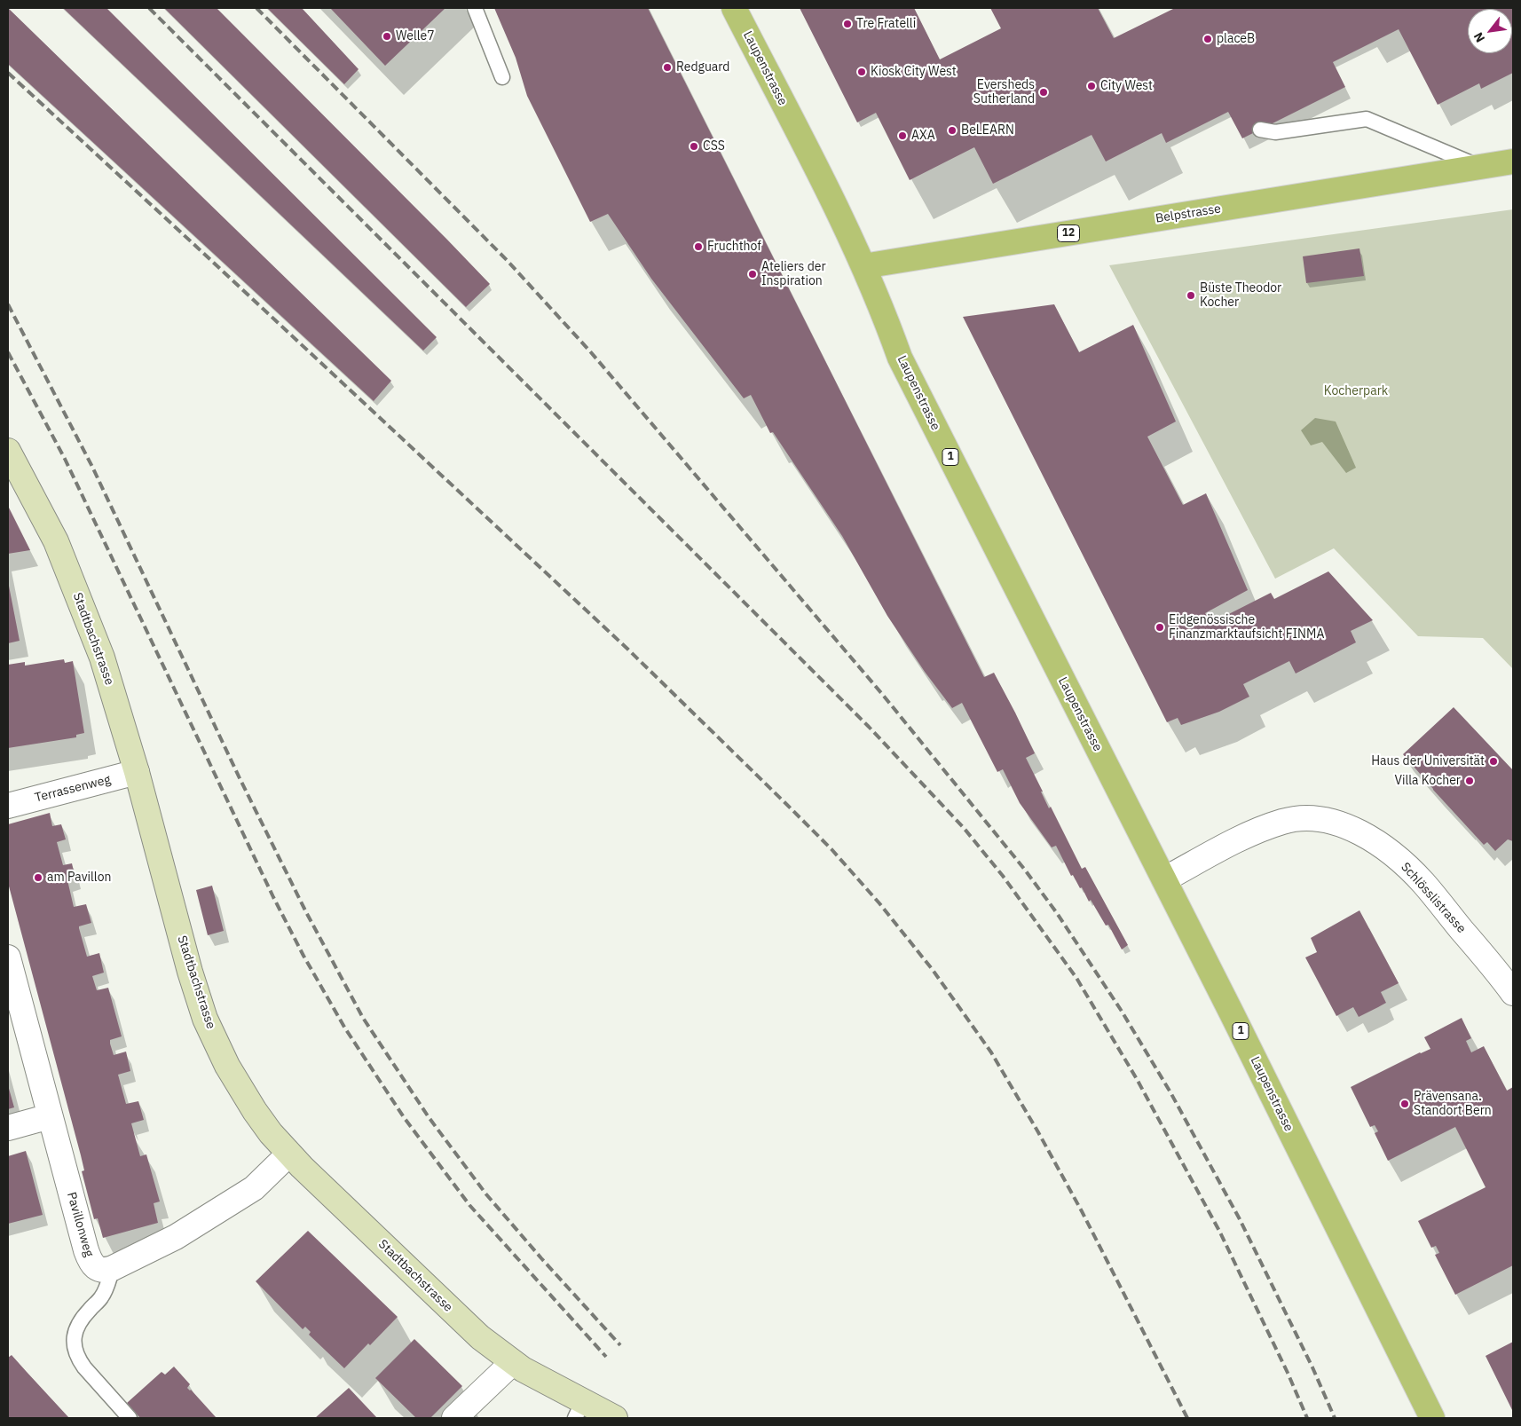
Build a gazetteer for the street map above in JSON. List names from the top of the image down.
{
  "streets": {
    "main road": [
      "Laupenstrasse",
      "Belpstrasse",
      "12",
      "1",
      "Stadtbachstrasse"
    ],
    "street": ["Terrassenweg", "Schlösslistrasse", "Pavillonweg"]
  },
  "crossings": [
    ["Laupenstrasse", "Belpstrasse"],
    ["Laupenstrasse", "Schlösslistrasse"],
    ["Stadtbachstrasse", "Terrassenweg"]
  ],
  "parks": ["Kocherpark"],
  "places": [
    "Tre Fratelli",
    "Welle7",
    "placeB",
    "Redguard",
    "Kiosk City West",
    "City West",
    "Eversheds Sutherland",
    "BeLEARN",
    "AXA",
    "CSS",
    "Fruchthof",
    "Ateliers der Inspiration",
    "Büste Theodor Kocher",
    "Eidgenössische Finanzmarktaufsicht FINMA",
    "Haus der Universität",
    "Villa Kocher",
    "am Pavillon",
    "Prävensana. Standort Bern"
  ],
  "north": "bottom left"
}
